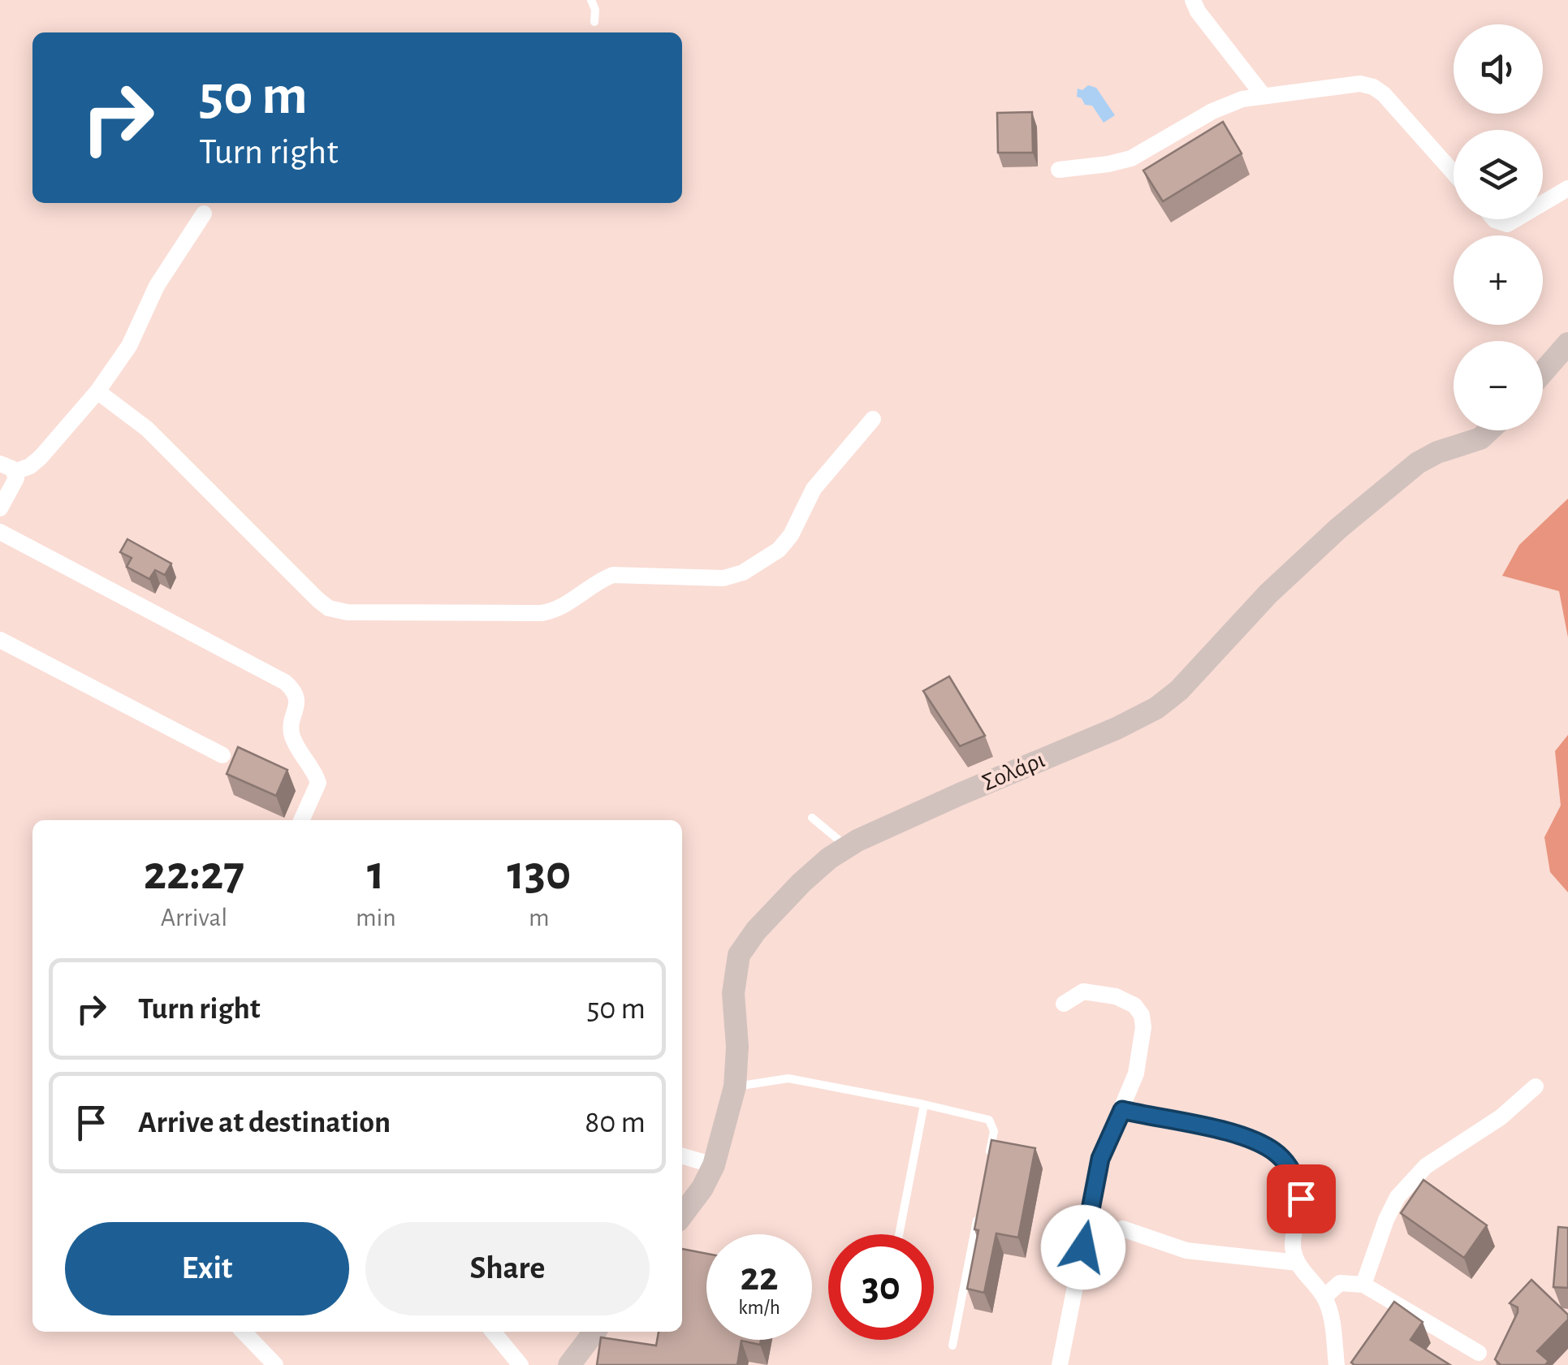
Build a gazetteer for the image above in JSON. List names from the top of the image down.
{
  "streets": {
    "street": ["Σολάρι"]
  },
  "page": {
    "map_buttons": ["+", "−"],
    "turn": ["50 m", "Turn right"],
    "eta": [
      "22:27",
      "Arrival",
      "1",
      "min",
      "130",
      "m"
    ],
    "list": [
      {
        "name": "Turn right",
        "value": "50 m"
      },
      {
        "name": "Arrive at destination",
        "value": "80 m"
      }
    ],
    "buttons": ["Exit", "Share"],
    "speed": "22 km/h",
    "limit": "30"
  }
}
